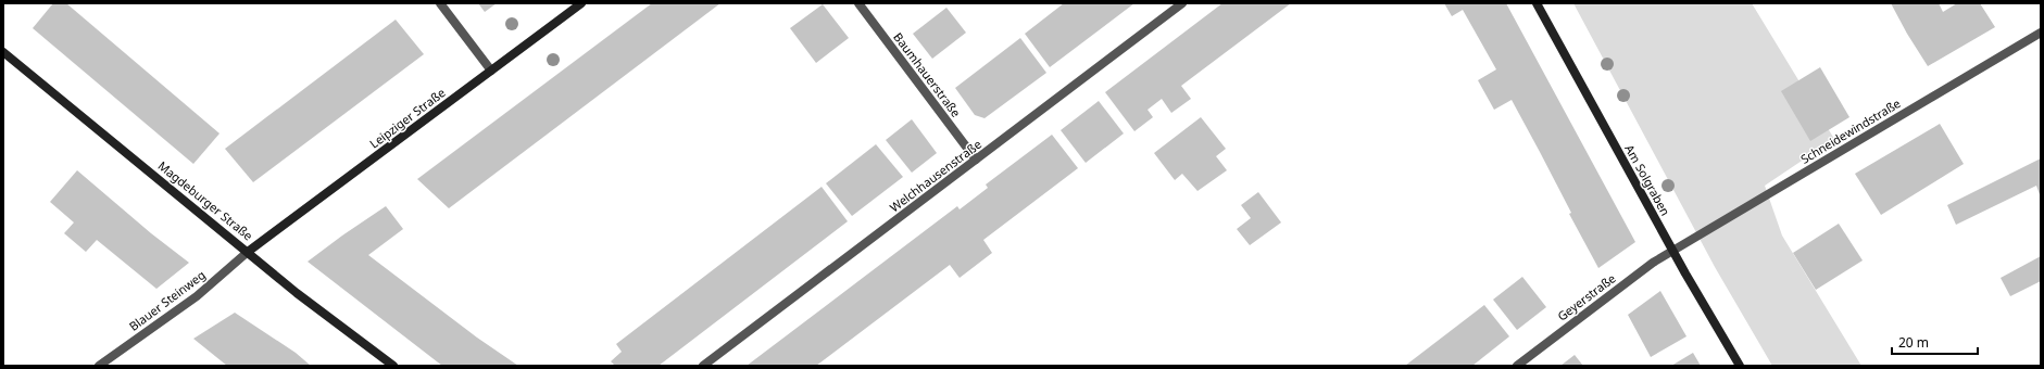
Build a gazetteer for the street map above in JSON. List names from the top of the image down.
{
  "streets": {
    "main road": ["Leipziger Straße", "Am Solgraben", "Magdeburger Straße"],
    "street": [
      "Baumhauerstraße",
      "Schneidewindstraße",
      "Welchhausenstraße",
      "Geyerstraße",
      "Blauer Steinweg"
    ]
  },
  "crossings": [
    ["Baumhauerstraße", "Welchhausenstraße"],
    ["Leipziger Straße", "Magdeburger Straße"],
    ["Leipziger Straße", "Blauer Steinweg"],
    ["Schneidewindstraße", "Am Solgraben"],
    ["Schneidewindstraße", "Geyerstraße"],
    ["Am Solgraben", "Geyerstraße"],
    ["Magdeburger Straße", "Blauer Steinweg"]
  ],
  "scale_bar": "20 m"
}
